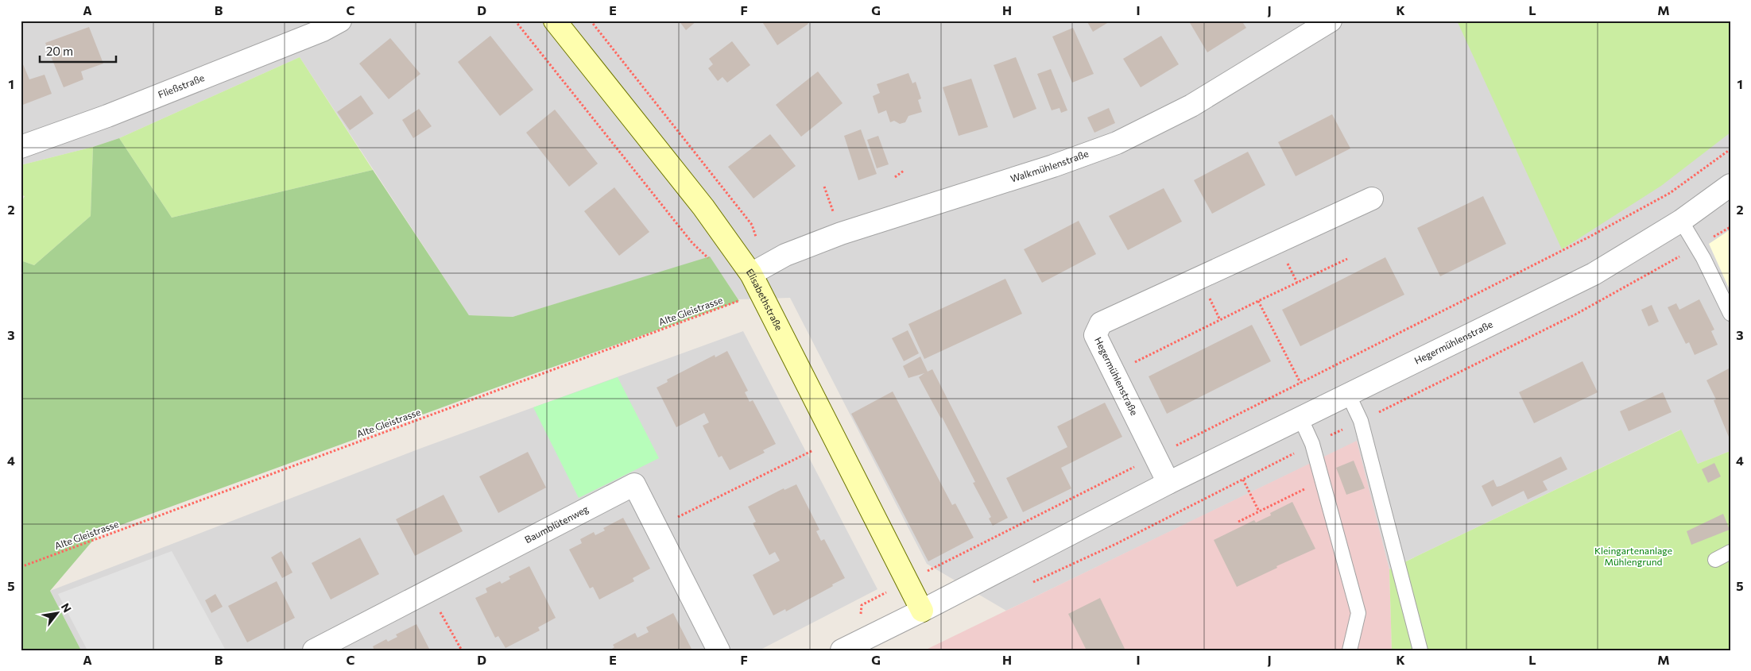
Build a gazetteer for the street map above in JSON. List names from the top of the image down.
{
  "streets": {
    "street": [
      "Fließstraße",
      "Walkmühlenstraße",
      "Elisabethstraße",
      "Hegermühlenstraße",
      "Baumblütenweg"
    ],
    "path": ["Alte Gleistrasse"]
  },
  "crossings": [
    ["Walkmühlenstraße", "Elisabethstraße"],
    ["Elisabethstraße", "Hegermühlenstraße"]
  ],
  "parks": ["Kleingartenanlage Mühlengrund"],
  "scale_bar": "20 m",
  "north": "top right",
  "grid": {
    "columns": [
      "A",
      "B",
      "C",
      "D",
      "E",
      "F",
      "G",
      "H",
      "I",
      "J",
      "K",
      "L",
      "M"
    ],
    "rows": [
      "1",
      "2",
      "3",
      "4",
      "5"
    ]
  }
}
